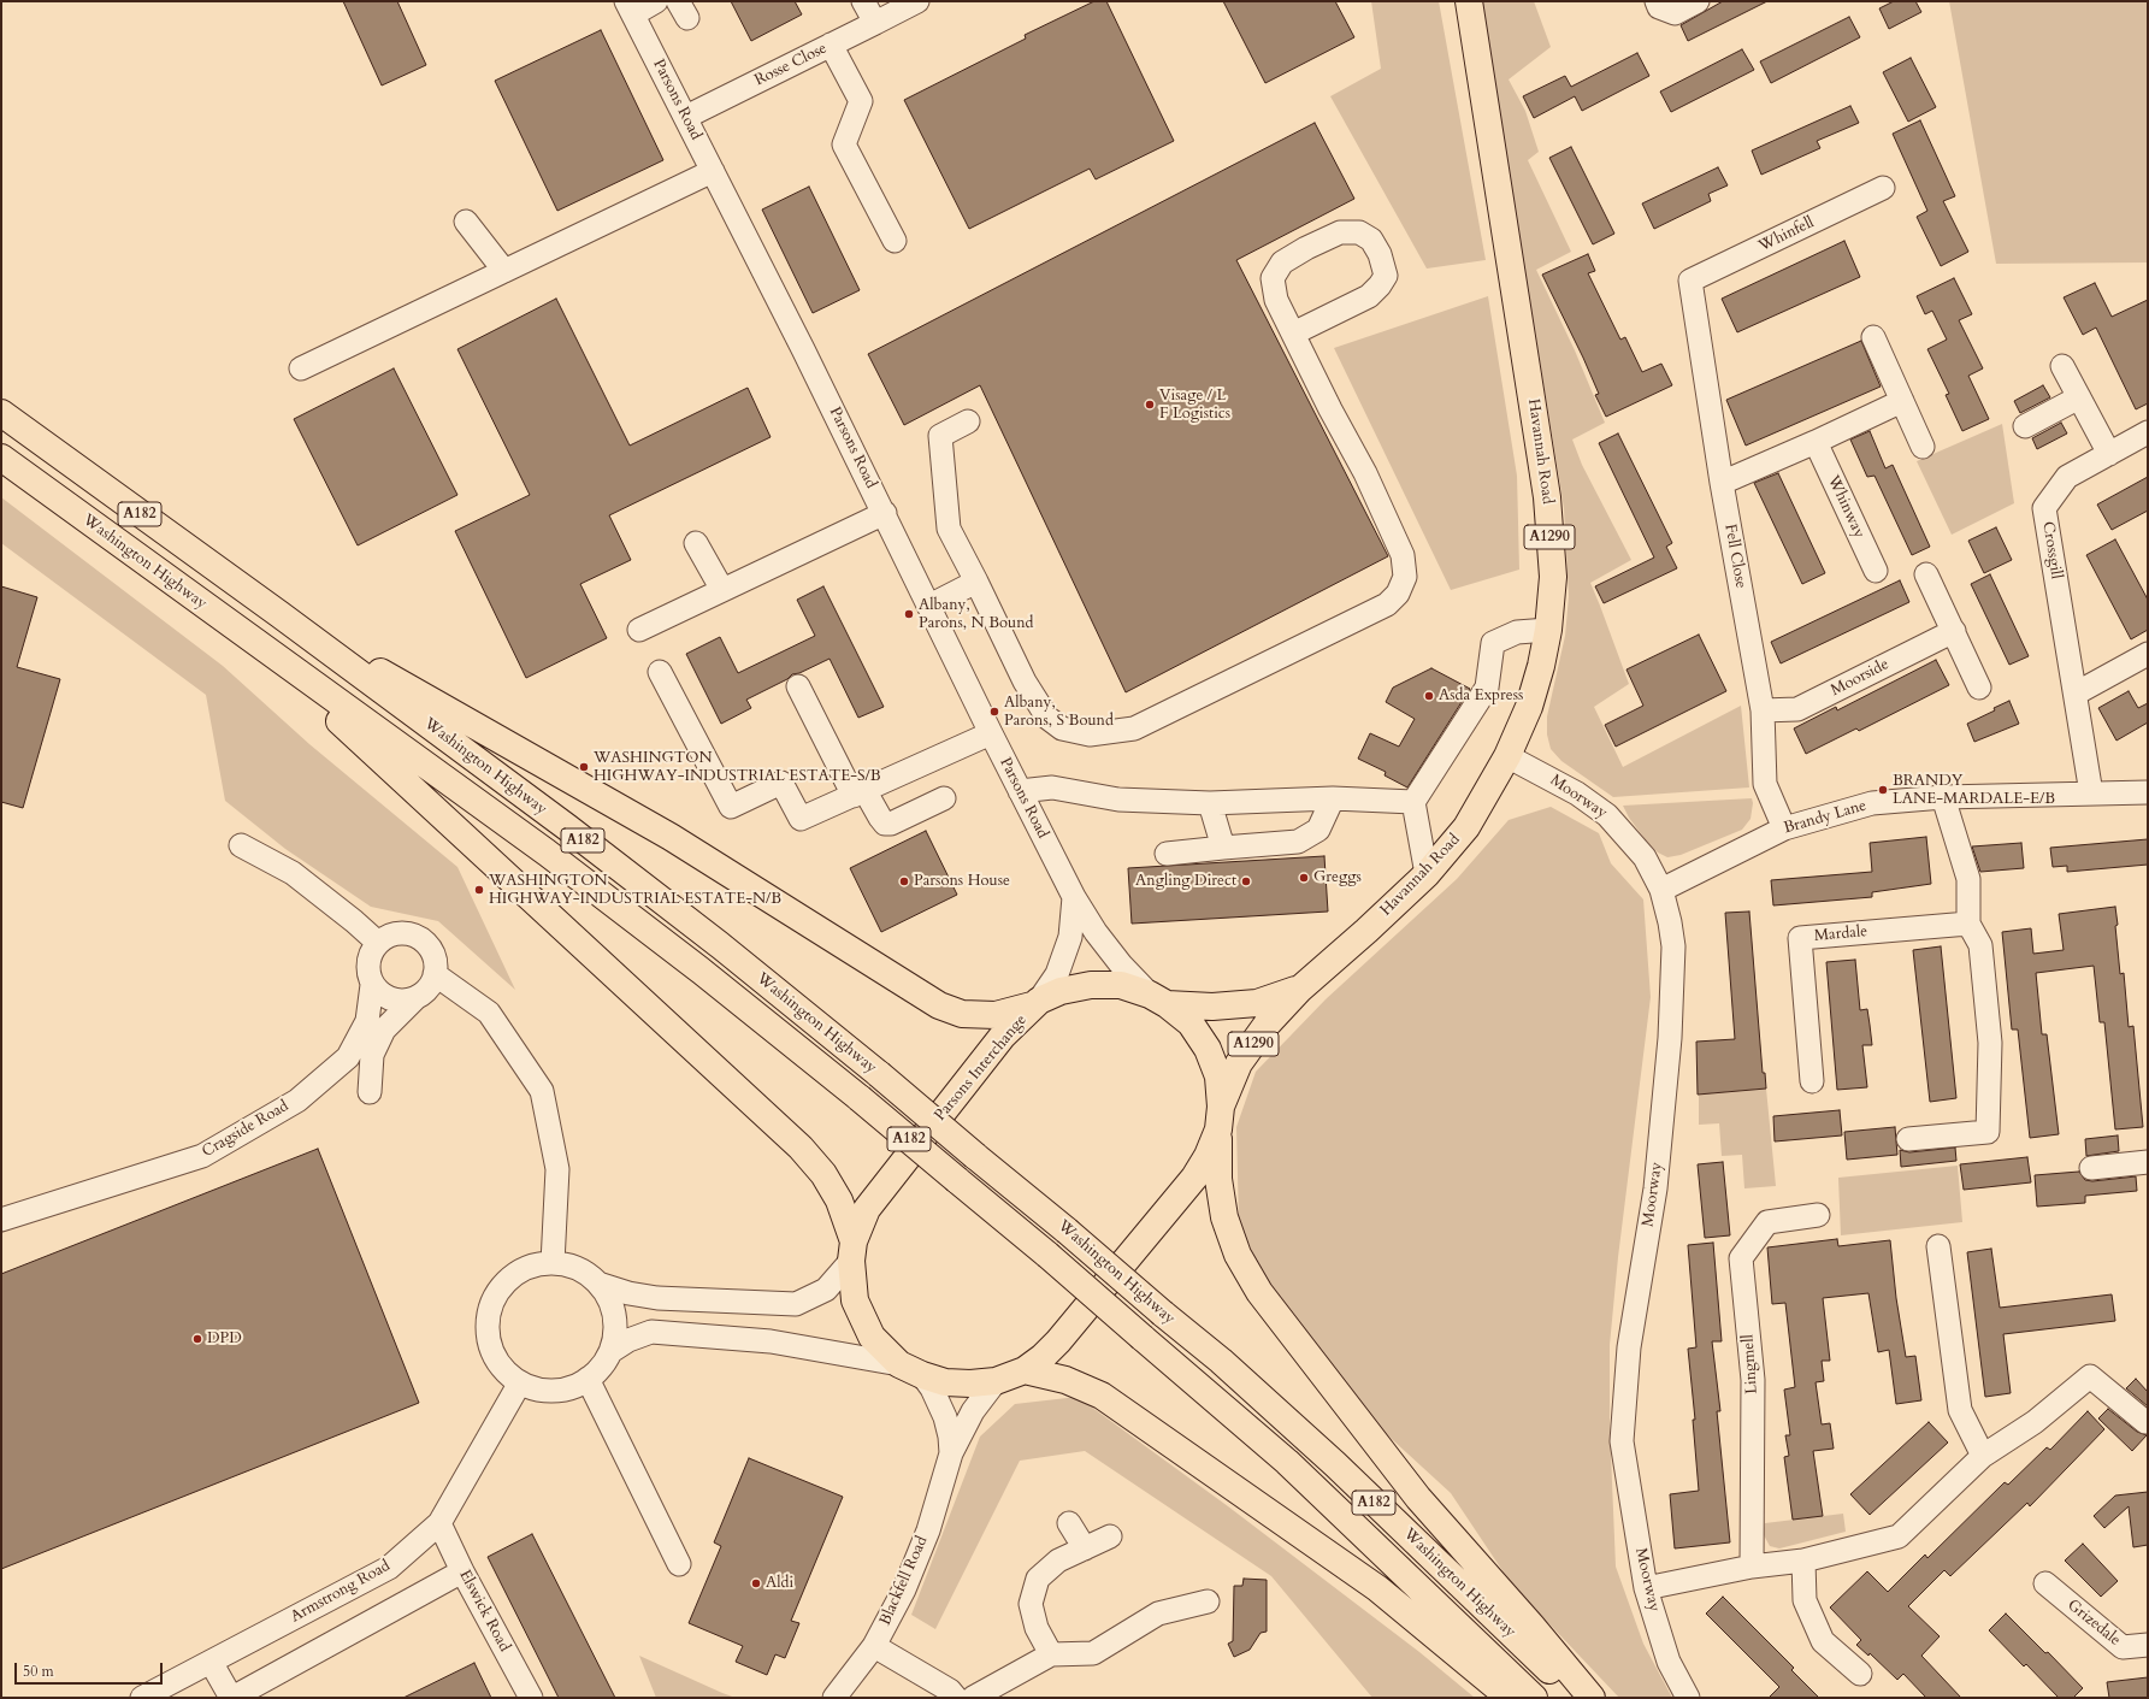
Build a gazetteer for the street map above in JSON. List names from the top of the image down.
{
  "streets": {
    "main road": [
      "Havannah Road",
      "A182",
      "A1290",
      "Washington Highway",
      "Parsons Interchange"
    ],
    "street": [
      "Rosse Close",
      "Parsons Road",
      "Whinfell",
      "Whinway",
      "Crossgill",
      "Fell Close",
      "Moorside",
      "Moorway",
      "Brandy Lane",
      "Mardale",
      "Cragside Road",
      "Lingmell",
      "Blackfell Road",
      "Armstrong Road",
      "Elswick Road",
      "Grizedale"
    ]
  },
  "crossings": [
    ["Rosse Close", "Parsons Road"],
    ["Parsons Road", "Havannah Road"],
    ["Parsons Road", "Parsons Interchange"],
    ["Whinfell", "Fell Close"],
    ["Havannah Road", "Moorway"],
    ["Havannah Road", "Parsons Interchange"],
    ["Crossgill", "Brandy Lane"],
    ["Fell Close", "Moorside"],
    ["Fell Close", "Brandy Lane"],
    ["Moorway", "Brandy Lane"],
    ["Parsons Interchange", "Blackfell Road"],
    ["Armstrong Road", "Elswick Road"]
  ],
  "places": [
    "Visage / L F Logistics",
    "Albany, Parons, N Bound",
    "Asda Express",
    "Albany, Parons, S Bound",
    "WASHINGTON HIGHWAY-INDUSTRIAL ESTATE-S/B",
    "BRANDY LANE-MARDALE-E/B",
    "Greggs",
    "Parsons House",
    "Angling Direct",
    "WASHINGTON HIGHWAY-INDUSTRIAL ESTATE-N/B",
    "DPD",
    "Aldi"
  ],
  "scale_bar": "50 m"
}
